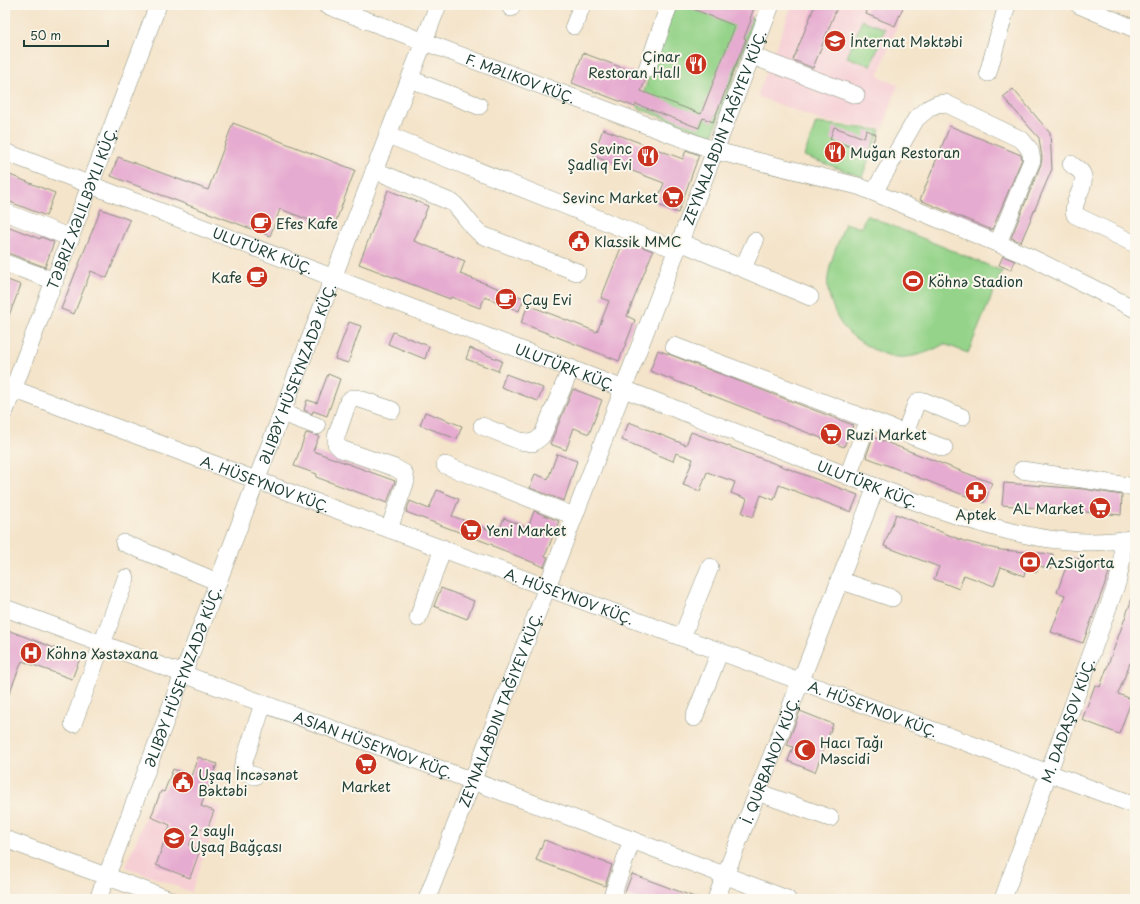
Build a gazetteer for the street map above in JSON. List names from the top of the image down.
{
  "streets": {
    "street": [
      "F. MƏLIKOV KÜÇ.",
      "TƏBRIZ XƏLILBƏYLI KÜÇ.",
      "ULUTÜRK KÜÇ.",
      "ƏLIBƏY HÜSEYNZADƏ KÜÇ.",
      "A. HÜSEYNOV KÜÇ.",
      "M. DADAŞOV KÜÇ.",
      "ASIAN HÜSEYNOV KÜÇ.",
      "İ. QURBANOV KÜÇ."
    ]
  },
  "crossings": [
    ["F. MƏLIKOV KÜÇ.", "ƏLIBƏY HÜSEYNZADƏ KÜÇ."],
    ["TƏBRIZ XƏLILBƏYLI KÜÇ.", "ULUTÜRK KÜÇ."],
    ["TƏBRIZ XƏLILBƏYLI KÜÇ.", "A. HÜSEYNOV KÜÇ."],
    ["ULUTÜRK KÜÇ.", "ƏLIBƏY HÜSEYNZADƏ KÜÇ."],
    ["ULUTÜRK KÜÇ.", "M. DADAŞOV KÜÇ."],
    ["ULUTÜRK KÜÇ.", "İ. QURBANOV KÜÇ."],
    ["ƏLIBƏY HÜSEYNZADƏ KÜÇ.", "A. HÜSEYNOV KÜÇ."],
    ["ƏLIBƏY HÜSEYNZADƏ KÜÇ.", "ASIAN HÜSEYNOV KÜÇ."],
    ["A. HÜSEYNOV KÜÇ.", "M. DADAŞOV KÜÇ."],
    ["A. HÜSEYNOV KÜÇ.", "İ. QURBANOV KÜÇ."],
    ["ASIAN HÜSEYNOV KÜÇ.", "İ. QURBANOV KÜÇ."]
  ],
  "places": {
    "school or university": ["İnternat Məktəbi", "2 saylı Uşaq Bağçası"],
    "restaurant": ["Çinar Restoran Hall", "Muğan Restoran", "Sevinc Şadlıq Evi"],
    "supermarket": [
      "Sevinc Market",
      "Ruzi Market",
      "AL Market",
      "Yeni Market",
      "Market"
    ],
    "cafe": ["Efes Kafe", "Kafe", "Çay Evi"],
    "public building": ["Klassik MMC", "Uşaq İncəsənət Bəktəbi"],
    "sports": ["Köhnə Stadion"],
    "pharmacy": ["Aptek"],
    "bank": ["AzSığorta"],
    "hospital": ["Köhnə Xəstəxana"],
    "mosque": ["Hacı Tağı Məscidi"]
  },
  "scale_bar": "50 m"
}
